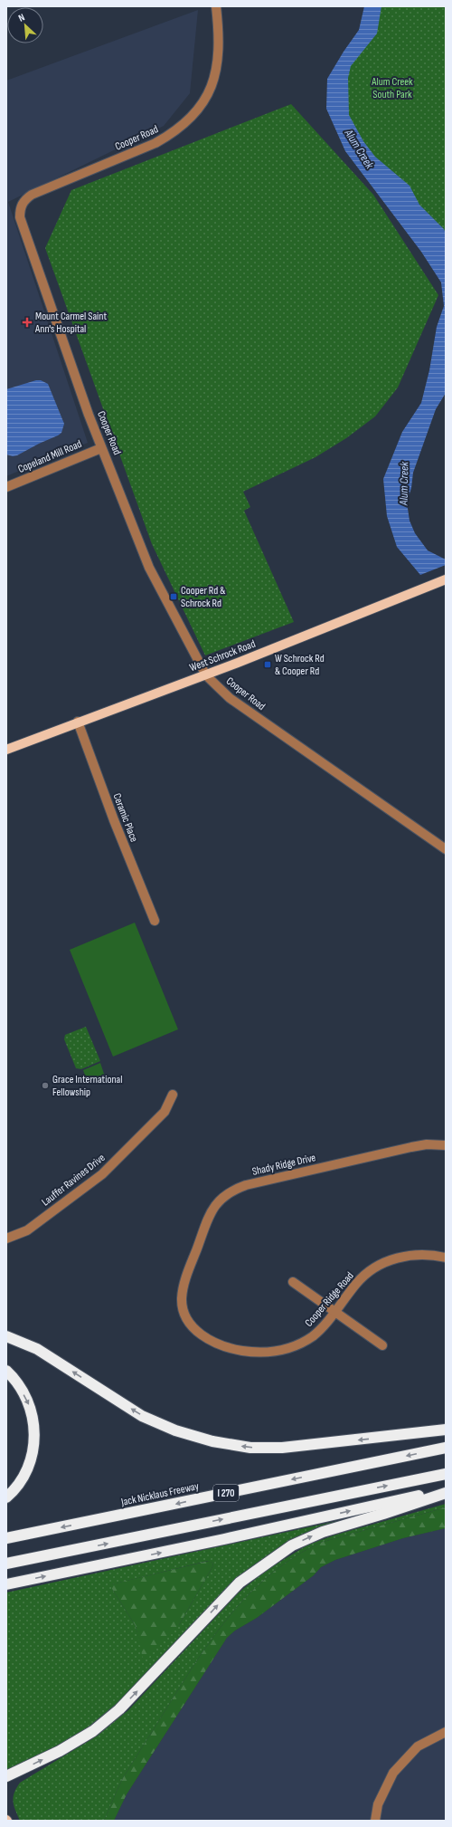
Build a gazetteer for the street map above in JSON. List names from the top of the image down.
{
  "streets": {
    "highway": ["I 270", "Jack Nicklaus Freeway"],
    "main road": ["West Schrock Road"],
    "street": [
      "Cooper Road",
      "Copeland Mill Road",
      "Ceramic Place",
      "Shady Ridge Drive",
      "Lauffer Ravines Drive",
      "Cooper Ridge Road"
    ]
  },
  "crossings": [
    ["Cooper Road", "Copeland Mill Road"],
    ["Cooper Road", "West Schrock Road"],
    ["West Schrock Road", "Ceramic Place"],
    ["Shady Ridge Drive", "Cooper Ridge Road"]
  ],
  "water": ["Alum Creek"],
  "parks": ["Alum Creek South Park"],
  "places": {
    "health": ["Mount Carmel Saint Ann's Hospital"],
    "transit": ["Cooper Rd & Schrock Rd", "W Schrock Rd & Cooper Rd"],
    "other": ["Grace International Fellowship"]
  },
  "north": "top left"
}
